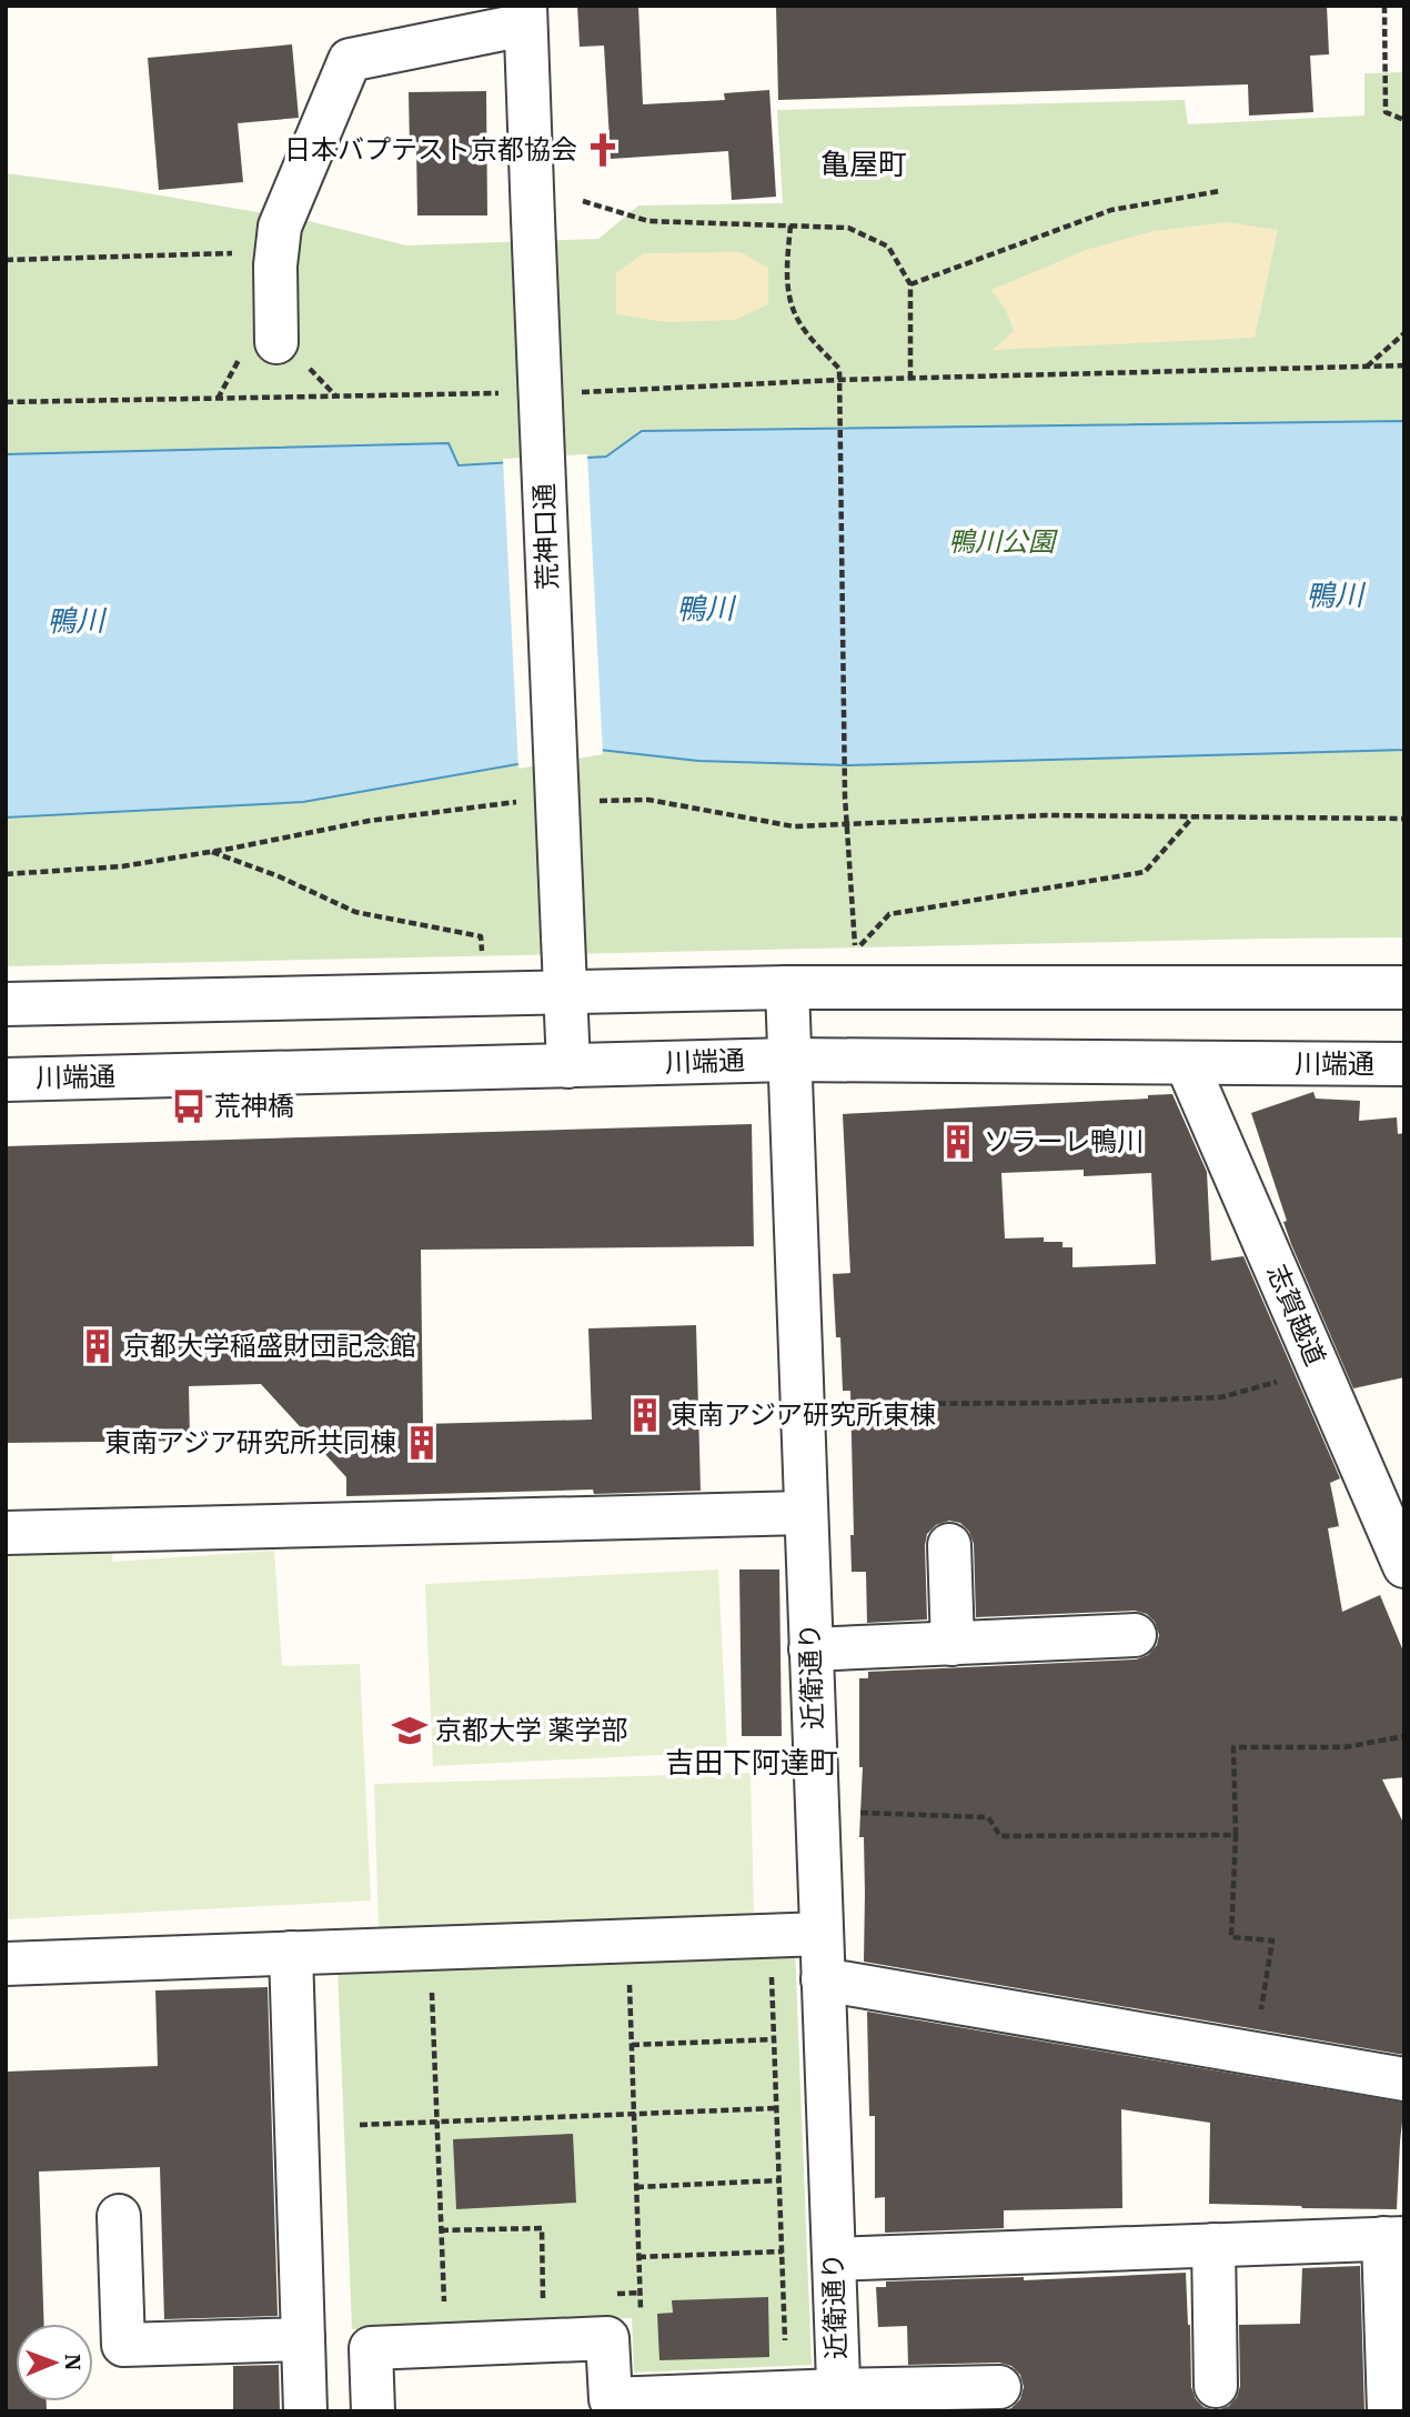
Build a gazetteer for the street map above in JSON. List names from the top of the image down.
{
  "streets": {
    "street": [
      "荒神口通",
      "川端通",
      "志賀越道",
      "近衛通り"
    ]
  },
  "crossings": [
    ["荒神口通", "川端通"],
    ["川端通", "志賀越道"],
    ["川端通", "近衛通り"]
  ],
  "districts": ["亀屋町", "吉田下阿達町"],
  "water": ["鴨川"],
  "parks": ["鴨川公園"],
  "places": {
    "church": ["日本バプテスト京都協会"],
    "bus stop": ["荒神橋"],
    "building": [
      "ソラーレ鴨川",
      "京都大学稲盛財団記念館",
      "東南アジア研究所東棟",
      "東南アジア研究所共同棟"
    ],
    "school or university": ["京都大学 薬学部"]
  },
  "north": "right"
}
